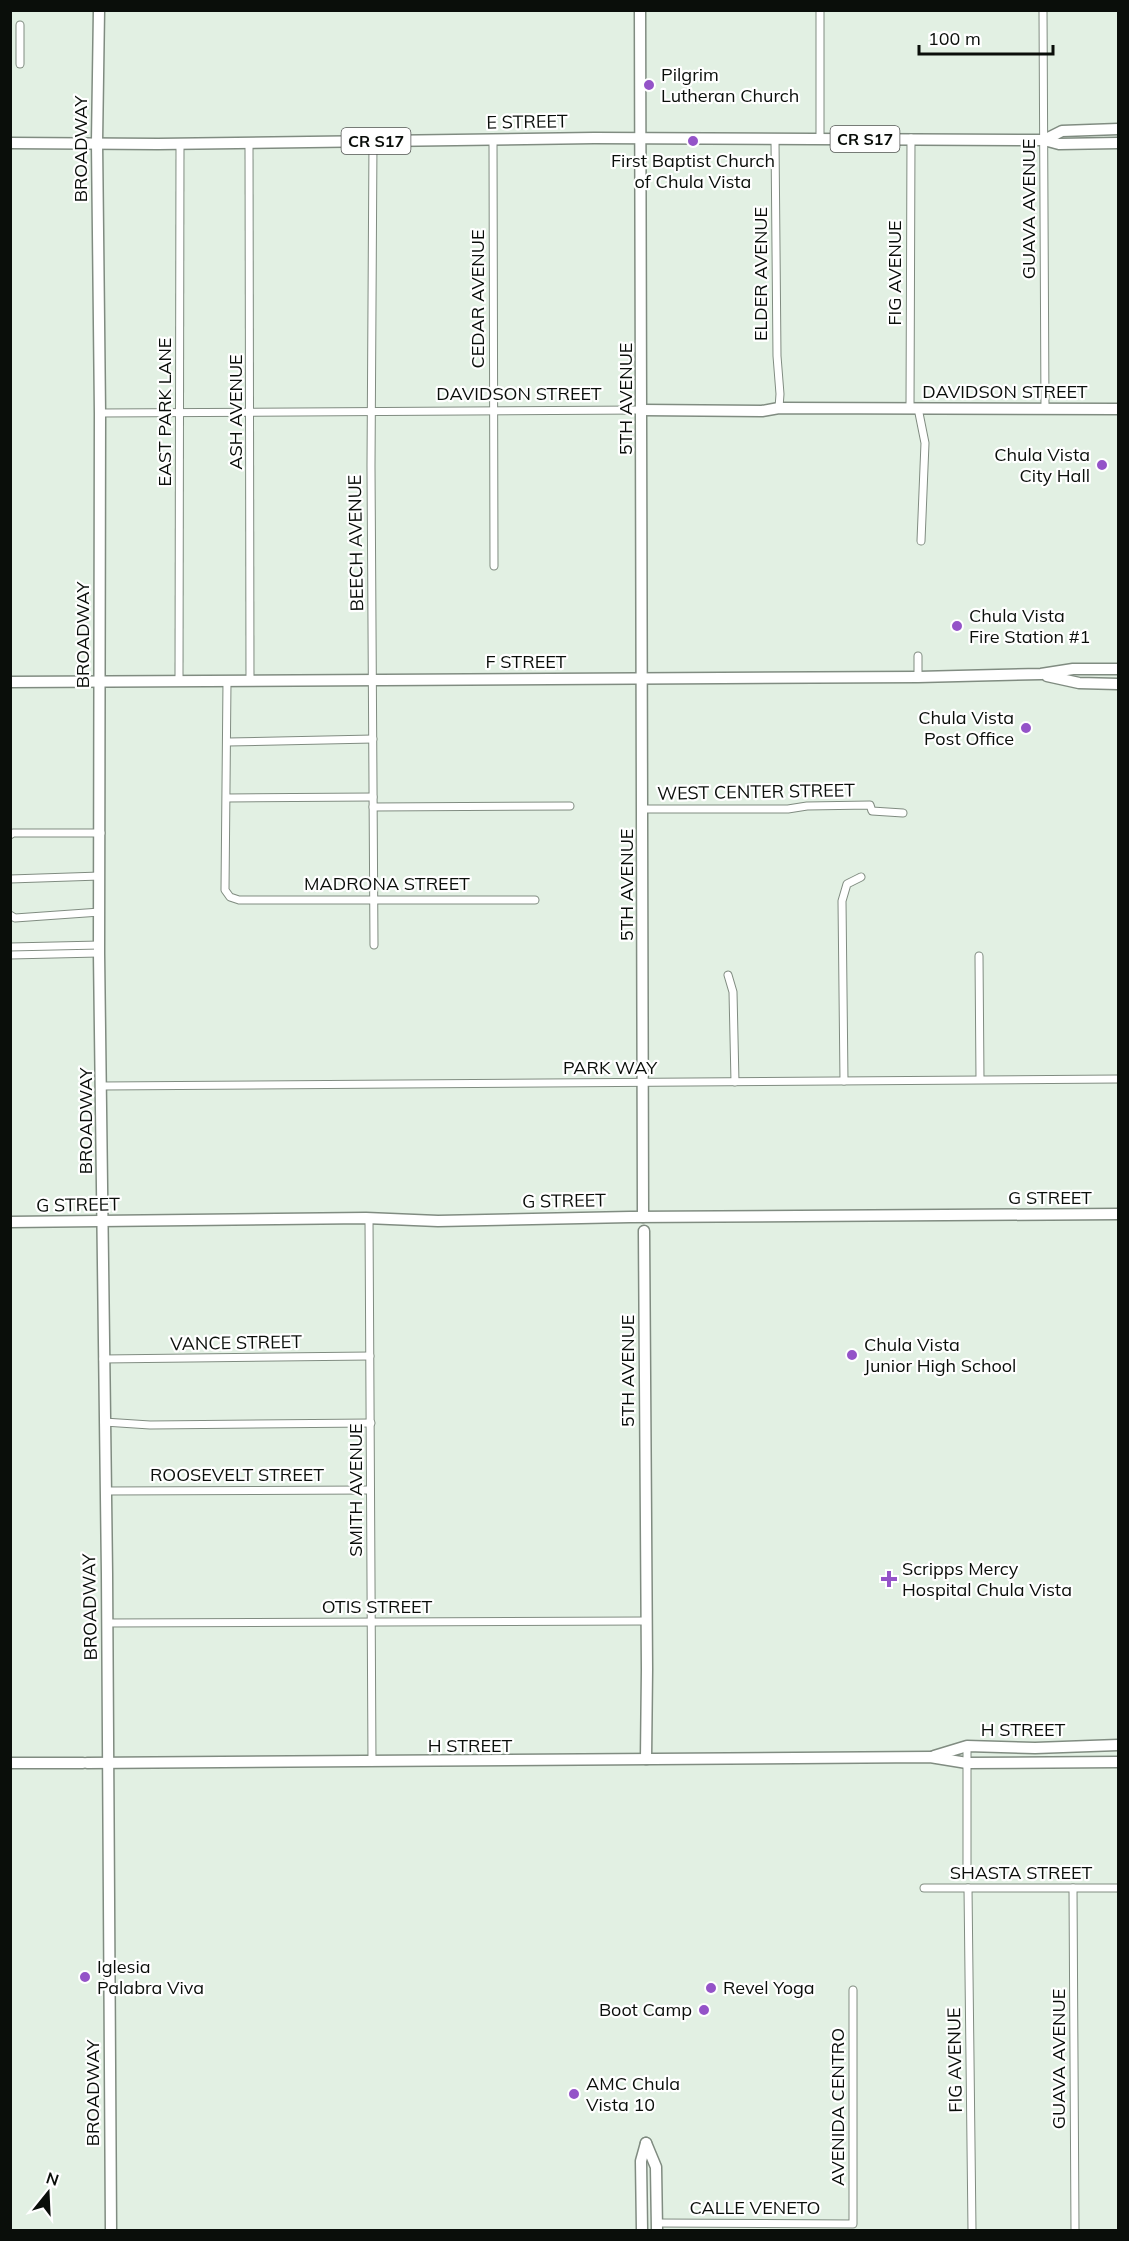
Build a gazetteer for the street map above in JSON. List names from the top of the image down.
{
  "streets": {
    "main road": [
      "E STREET",
      "CR S17",
      "BROADWAY",
      "DAVIDSON STREET",
      "5TH AVENUE",
      "F STREET",
      "G STREET",
      "H STREET"
    ],
    "street": [
      "GUAVA AVENUE",
      "FIG AVENUE",
      "ELDER AVENUE",
      "CEDAR AVENUE",
      "EAST PARK LANE",
      "ASH AVENUE",
      "BEECH AVENUE",
      "WEST CENTER STREET",
      "MADRONA STREET",
      "PARK WAY",
      "VANCE STREET",
      "ROOSEVELT STREET",
      "SMITH AVENUE",
      "OTIS STREET",
      "SHASTA STREET",
      "AVENIDA CENTRO",
      "CALLE VENETO"
    ]
  },
  "crossings": [
    ["E STREET", "BROADWAY"],
    ["E STREET", "GUAVA AVENUE"],
    ["E STREET", "FIG AVENUE"],
    ["E STREET", "ELDER AVENUE"],
    ["E STREET", "CEDAR AVENUE"],
    ["E STREET", "5TH AVENUE"],
    ["E STREET", "EAST PARK LANE"],
    ["E STREET", "ASH AVENUE"],
    ["E STREET", "BEECH AVENUE"],
    ["BROADWAY", "DAVIDSON STREET"],
    ["BROADWAY", "F STREET"],
    ["BROADWAY", "PARK WAY"],
    ["BROADWAY", "G STREET"],
    ["BROADWAY", "VANCE STREET"],
    ["BROADWAY", "ROOSEVELT STREET"],
    ["BROADWAY", "OTIS STREET"],
    ["BROADWAY", "H STREET"],
    ["GUAVA AVENUE", "DAVIDSON STREET"],
    ["GUAVA AVENUE", "SHASTA STREET"],
    ["FIG AVENUE", "DAVIDSON STREET"],
    ["FIG AVENUE", "SHASTA STREET"],
    ["ELDER AVENUE", "DAVIDSON STREET"],
    ["CEDAR AVENUE", "DAVIDSON STREET"],
    ["DAVIDSON STREET", "5TH AVENUE"],
    ["DAVIDSON STREET", "EAST PARK LANE"],
    ["DAVIDSON STREET", "ASH AVENUE"],
    ["DAVIDSON STREET", "BEECH AVENUE"],
    ["5TH AVENUE", "F STREET"],
    ["5TH AVENUE", "WEST CENTER STREET"],
    ["5TH AVENUE", "PARK WAY"],
    ["5TH AVENUE", "G STREET"],
    ["5TH AVENUE", "OTIS STREET"],
    ["5TH AVENUE", "H STREET"],
    ["EAST PARK LANE", "F STREET"],
    ["ASH AVENUE", "F STREET"],
    ["BEECH AVENUE", "F STREET"],
    ["BEECH AVENUE", "MADRONA STREET"],
    ["G STREET", "SMITH AVENUE"],
    ["VANCE STREET", "SMITH AVENUE"],
    ["ROOSEVELT STREET", "SMITH AVENUE"],
    ["SMITH AVENUE", "OTIS STREET"],
    ["SMITH AVENUE", "H STREET"],
    ["AVENIDA CENTRO", "CALLE VENETO"]
  ],
  "places": {
    "other": [
      "Pilgrim Lutheran Church",
      "First Baptist Church of Chula Vista",
      "Chula Vista City Hall",
      "Chula Vista Fire Station #1",
      "Chula Vista Post Office",
      "Chula Vista Junior High School",
      "Iglesia Palabra Viva",
      "Revel Yoga",
      "Boot Camp",
      "AMC Chula Vista 10"
    ],
    "health": ["Scripps Mercy Hospital Chula Vista"]
  },
  "scale_bar": "100 m",
  "north": "top"
}
